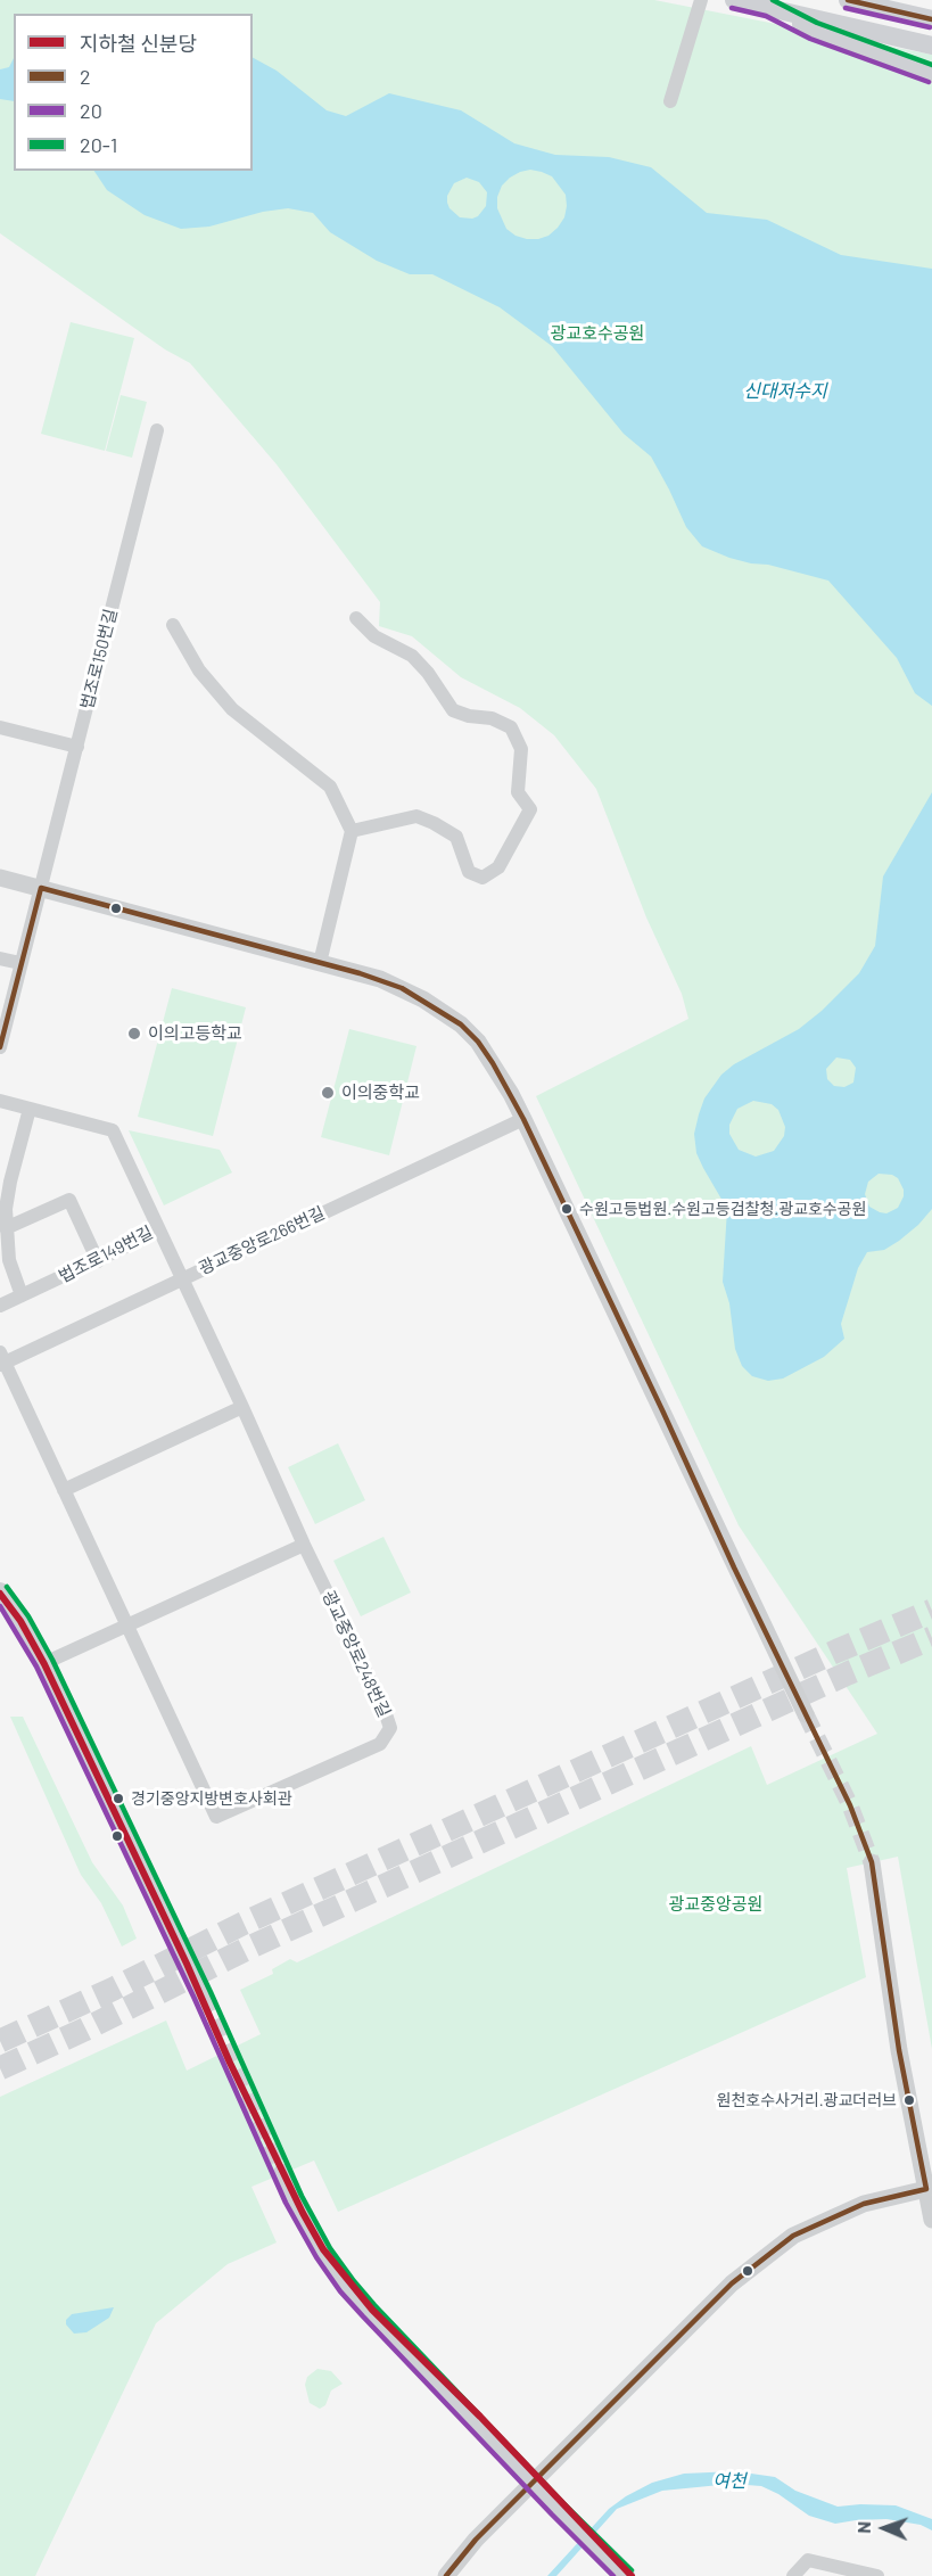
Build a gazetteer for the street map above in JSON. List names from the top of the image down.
{
  "streets": {
    "street": [
      "법조로150번길",
      "광교중앙로266번길",
      "법조로149번길",
      "광교중앙로248번길"
    ]
  },
  "crossings": [
    ["광교중앙로266번길", "광교중앙로248번길"],
    ["법조로149번길", "광교중앙로248번길"]
  ],
  "water": ["신대저수지", "여천"],
  "parks": ["광교호수공원", "광교중앙공원"],
  "places": [
    "이의고등학교",
    "이의중학교",
    "수원고등법원.수원고등검찰청.광교호수공원",
    "경기중앙지방변호사회관",
    "원천호수사거리.광교더러브"
  ],
  "lines": [
    "transit line 2",
    "transit line 20-1",
    "transit line 20",
    "metro line 신분당"
  ],
  "legend": [
    "지하철 신분당",
    "2",
    "20",
    "20-1"
  ],
  "north": "left"
}
